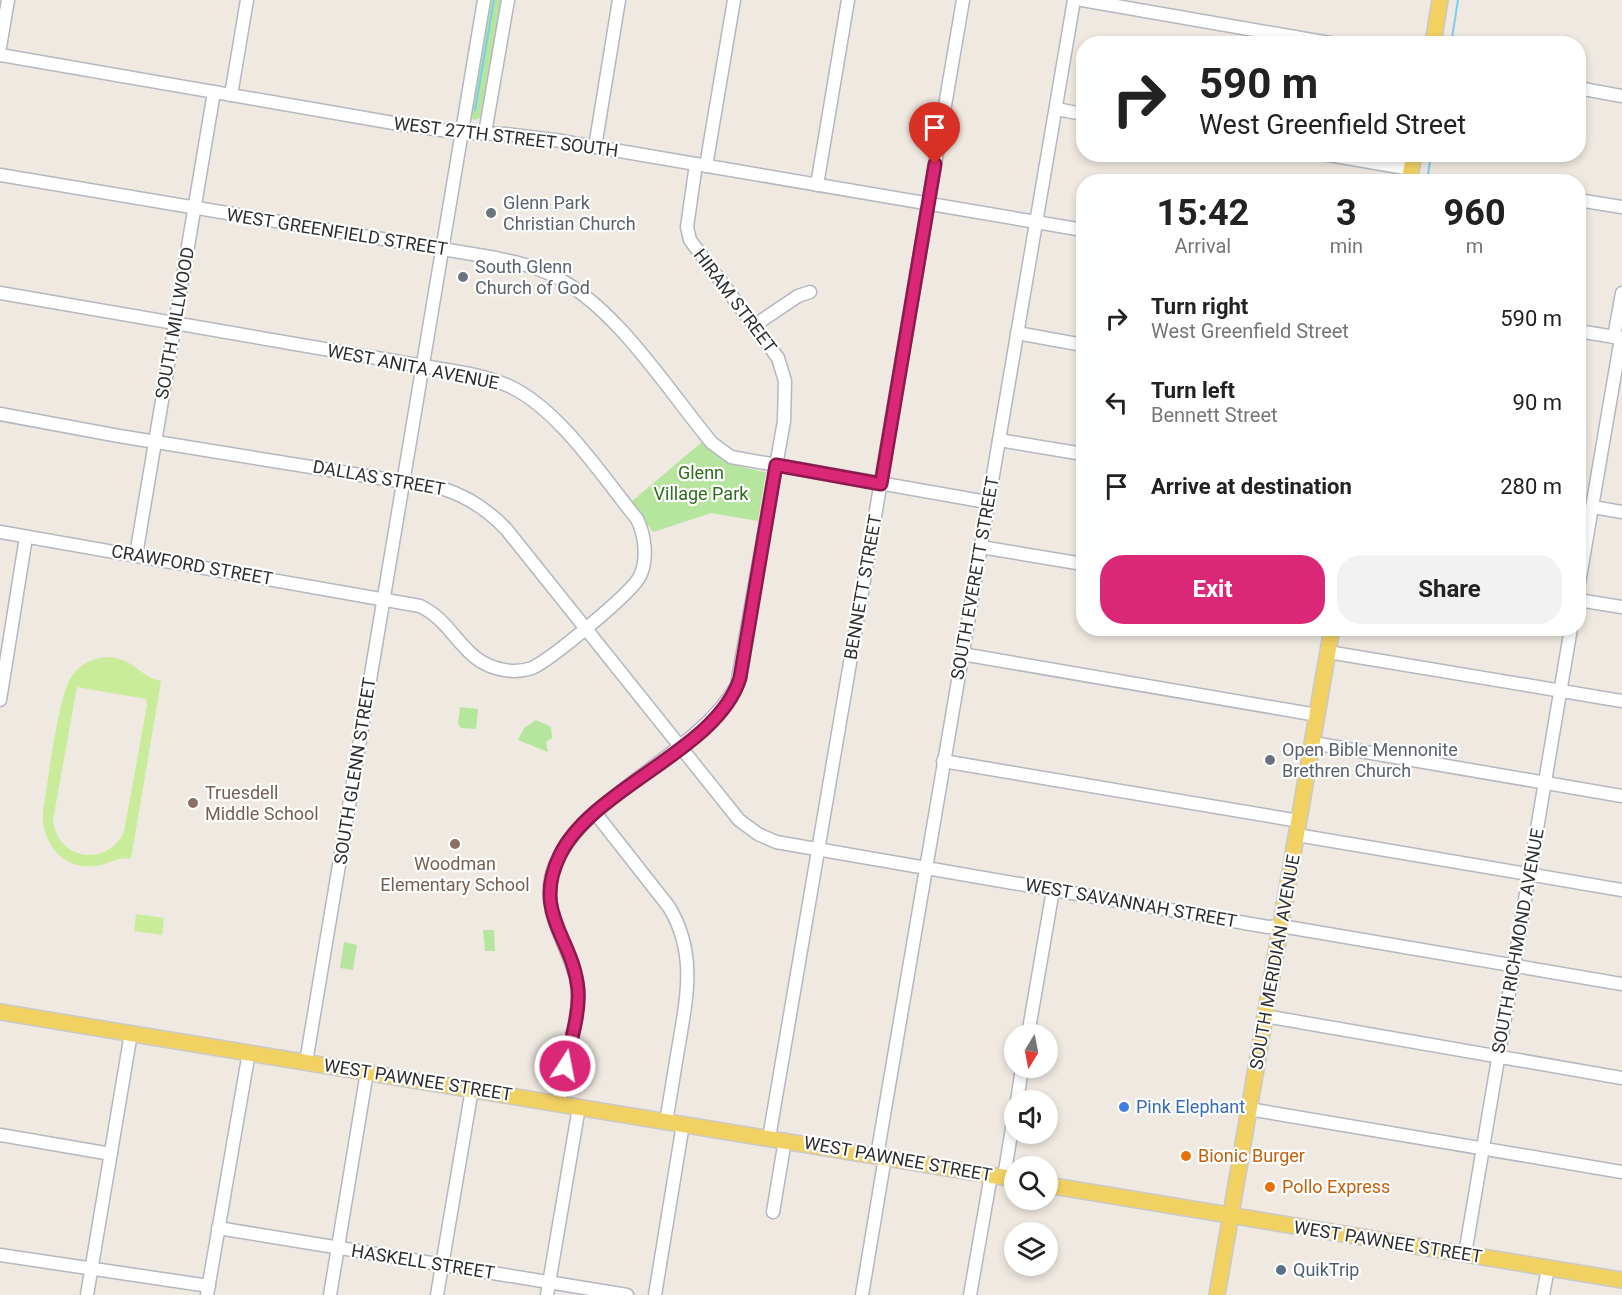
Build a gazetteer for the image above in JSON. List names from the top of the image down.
{
  "streets": {
    "main road": ["SOUTH MERIDIAN AVENUE", "WEST PAWNEE STREET"],
    "street": [
      "WEST 27TH STREET SOUTH",
      "WEST GREENFIELD STREET",
      "HIRAM STREET",
      "SOUTH MILLWOOD",
      "WEST ANITA AVENUE",
      "DALLAS STREET",
      "CRAWFORD STREET",
      "SOUTH EVERETT STREET",
      "BENNETT STREET",
      "SOUTH GLENN STREET",
      "WEST SAVANNAH STREET",
      "SOUTH RICHMOND AVENUE",
      "HASKELL STREET"
    ]
  },
  "crossings": [
    ["WEST 27TH STREET SOUTH", "HIRAM STREET"],
    ["WEST 27TH STREET SOUTH", "SOUTH MILLWOOD"],
    ["WEST 27TH STREET SOUTH", "SOUTH EVERETT STREET"],
    ["WEST 27TH STREET SOUTH", "BENNETT STREET"],
    ["WEST GREENFIELD STREET", "HIRAM STREET"],
    ["WEST GREENFIELD STREET", "SOUTH MILLWOOD"],
    ["WEST GREENFIELD STREET", "SOUTH EVERETT STREET"],
    ["WEST GREENFIELD STREET", "BENNETT STREET"],
    ["WEST GREENFIELD STREET", "SOUTH GLENN STREET"],
    ["HIRAM STREET", "DALLAS STREET"],
    ["HIRAM STREET", "WEST SAVANNAH STREET"],
    ["HIRAM STREET", "WEST PAWNEE STREET"],
    ["SOUTH MILLWOOD", "WEST ANITA AVENUE"],
    ["SOUTH MILLWOOD", "DALLAS STREET"],
    ["SOUTH MILLWOOD", "CRAWFORD STREET"],
    ["WEST ANITA AVENUE", "DALLAS STREET"],
    ["WEST ANITA AVENUE", "CRAWFORD STREET"],
    ["WEST ANITA AVENUE", "SOUTH GLENN STREET"],
    ["DALLAS STREET", "SOUTH GLENN STREET"],
    ["DALLAS STREET", "WEST SAVANNAH STREET"],
    ["CRAWFORD STREET", "SOUTH GLENN STREET"],
    ["SOUTH EVERETT STREET", "WEST SAVANNAH STREET"],
    ["SOUTH EVERETT STREET", "WEST PAWNEE STREET"],
    ["BENNETT STREET", "WEST SAVANNAH STREET"],
    ["BENNETT STREET", "WEST PAWNEE STREET"],
    ["SOUTH GLENN STREET", "WEST PAWNEE STREET"],
    ["WEST SAVANNAH STREET", "SOUTH RICHMOND AVENUE"],
    ["WEST SAVANNAH STREET", "SOUTH MERIDIAN AVENUE"],
    ["SOUTH RICHMOND AVENUE", "WEST PAWNEE STREET"],
    ["SOUTH MERIDIAN AVENUE", "WEST PAWNEE STREET"]
  ],
  "parks": ["Glenn Village Park"],
  "places": [
    "Glenn Park Christian Church",
    "South Glenn Church of God",
    "Open Bible Mennonite Brethren Church",
    "Truesdell Middle School",
    "Woodman Elementary School",
    "Pink Elephant",
    "Bionic Burger",
    "Pollo Express",
    "QuikTrip"
  ],
  "north": "bottom",
  "page": {
    "turn": ["590 m", "West Greenfield Street"],
    "eta": [
      "15:42",
      "Arrival",
      "3",
      "min",
      "960",
      "m"
    ],
    "list": [
      {
        "name": "Turn right",
        "note": "West Greenfield Street",
        "value": "590 m"
      },
      {
        "name": "Turn left",
        "note": "Bennett Street",
        "value": "90 m"
      },
      {
        "name": "Arrive at destination",
        "value": "280 m"
      }
    ],
    "buttons": ["Exit", "Share"]
  }
}
